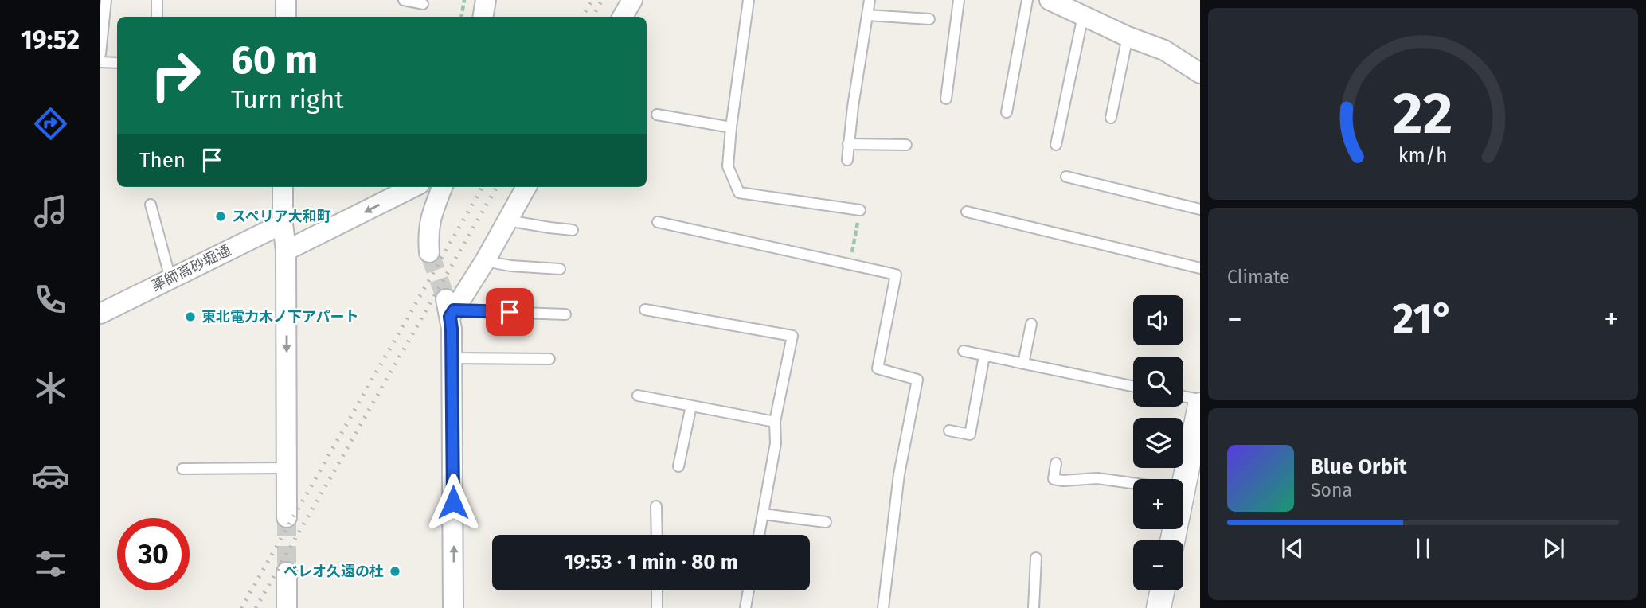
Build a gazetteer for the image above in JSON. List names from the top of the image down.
{
  "streets": {
    "street": ["薬師高砂堀通"]
  },
  "places": ["スペリア大和町", "東北電力木ノ下アパート", "ベレオ久遠の杜"],
  "page": {
    "tabs": "19:52",
    "turn": ["60 m", "Turn right"],
    "then": "Then",
    "tile": "Climate",
    "map_buttons": ["+", "−"],
    "heat": ["−", "21°", "+"],
    "song": ["Blue Orbit", "Sona"],
    "limit": "30",
    "trip": "19:53 · 1 min · 80 m",
    "gauge": ["22", "km/h"]
  }
}
